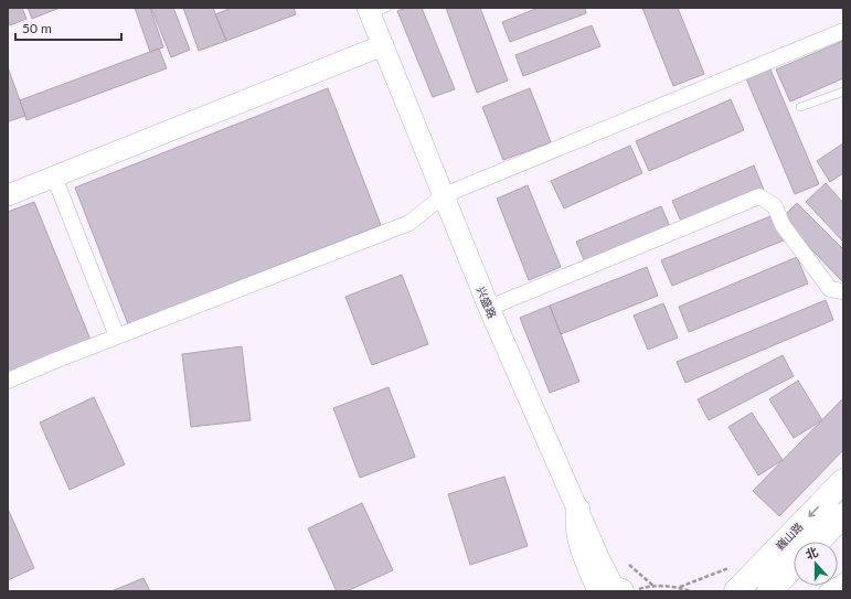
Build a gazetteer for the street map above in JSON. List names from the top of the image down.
{
  "streets": {
    "highway": ["巍山路"],
    "street": ["兴盛路"]
  },
  "scale_bar": "50 m",
  "north": "top"
}
